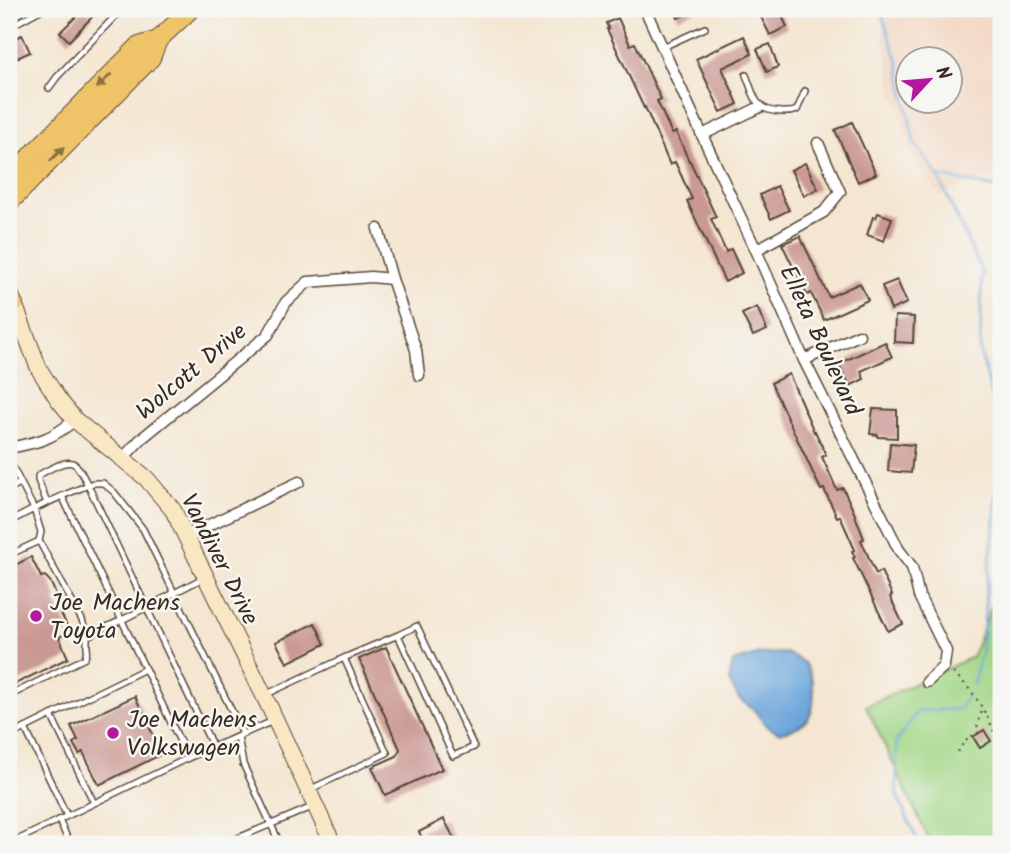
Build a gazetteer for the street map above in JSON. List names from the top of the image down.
{
  "streets": {
    "main road": ["Vandiver Drive"],
    "street": ["Elleta Boulevard", "Wolcott Drive"]
  },
  "crossings": [
    ["Wolcott Drive", "Vandiver Drive"]
  ],
  "places": ["Joe Machens Toyota", "Joe Machens Volkswagen"],
  "north": "top right"
}
